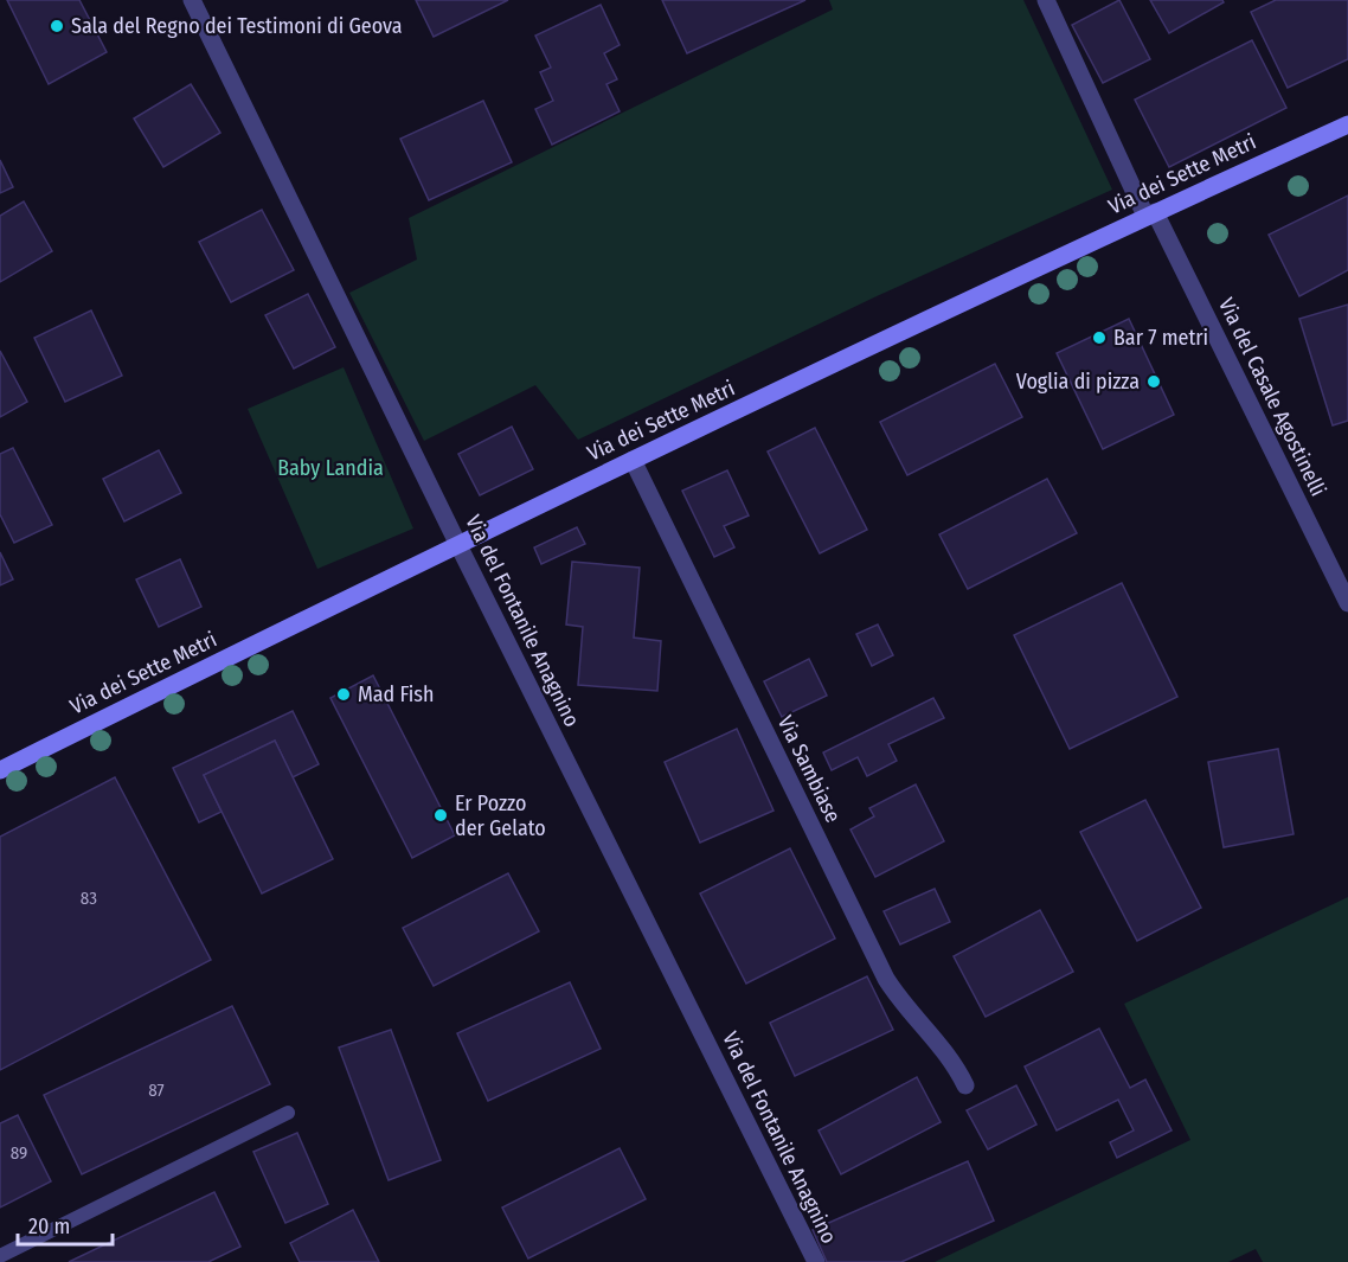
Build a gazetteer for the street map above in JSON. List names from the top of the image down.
{
  "streets": {
    "street": [
      "Via dei Sette Metri",
      "Via del Casale Agostinelli",
      "Via del Fontanile Anagnino",
      "Via Sambiase"
    ]
  },
  "crossings": [
    ["Via dei Sette Metri", "Via del Casale Agostinelli"],
    ["Via dei Sette Metri", "Via del Fontanile Anagnino"],
    ["Via dei Sette Metri", "Via Sambiase"]
  ],
  "parks": ["Baby Landia"],
  "places": [
    "Sala del Regno dei Testimoni di Geova",
    "Bar 7 metri",
    "Voglia di pizza",
    "Mad Fish",
    "Er Pozzo der Gelato"
  ],
  "house_numbers": ["83", "87", "89"],
  "scale_bar": "20 m"
}
